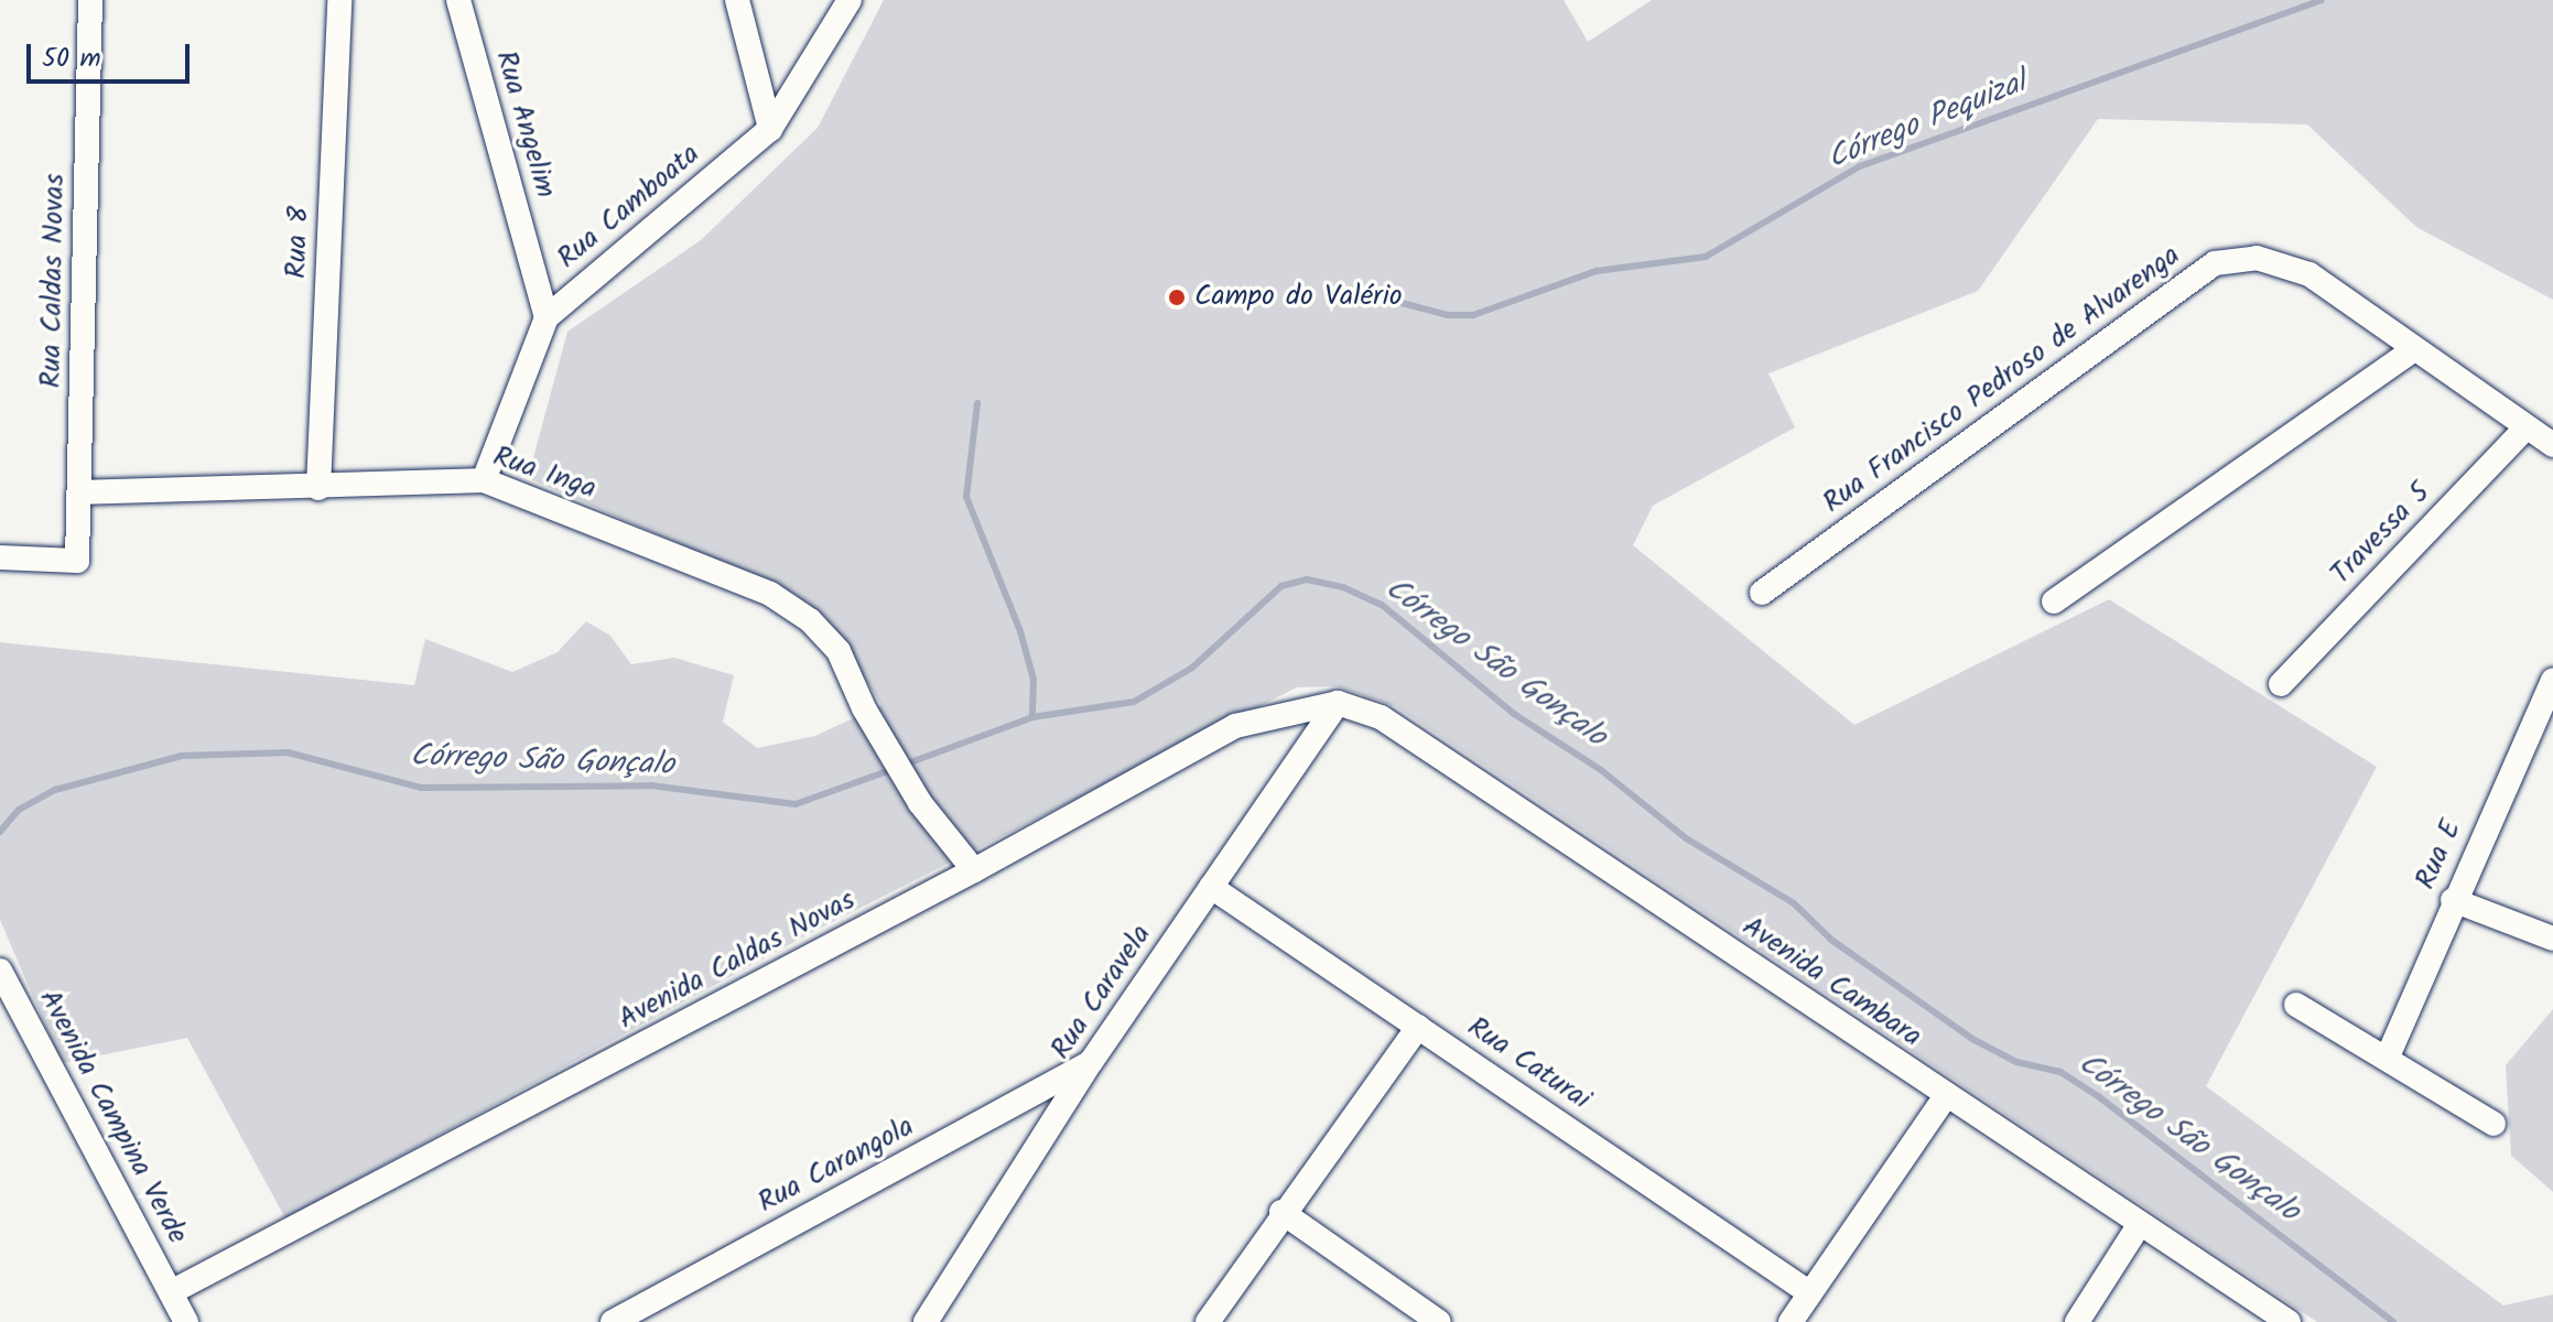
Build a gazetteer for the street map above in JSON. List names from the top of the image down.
{
  "streets": {
    "street": [
      "Rua Angelim",
      "Rua Camboata",
      "Rua 8",
      "Rua Caldas Novas",
      "Rua Francisco Pedroso de Alvarenga",
      "Rua Inga",
      "Travessa 5",
      "Rua E",
      "Avenida Caldas Novas",
      "Avenida Cambara",
      "Rua Caravela",
      "Rua Caturai",
      "Avenida Campina Verde",
      "Rua Carangola"
    ]
  },
  "crossings": [
    ["Rua Angelim", "Rua Camboata"],
    ["Rua Camboata", "Rua Inga"],
    ["Rua 8", "Rua Inga"],
    ["Rua Caldas Novas", "Rua Inga"],
    ["Rua Francisco Pedroso de Alvarenga", "Travessa 5"],
    ["Rua Inga", "Avenida Caldas Novas"],
    ["Avenida Caldas Novas", "Avenida Cambara"],
    ["Avenida Caldas Novas", "Rua Caravela"],
    ["Avenida Caldas Novas", "Avenida Campina Verde"],
    ["Avenida Cambara", "Rua Caravela"],
    ["Rua Caravela", "Rua Caturai"],
    ["Rua Caravela", "Rua Carangola"]
  ],
  "water": ["Córrego Pequizal", "Córrego São Gonçalo"],
  "places": ["Campo do Valério"],
  "scale_bar": "50 m"
}
